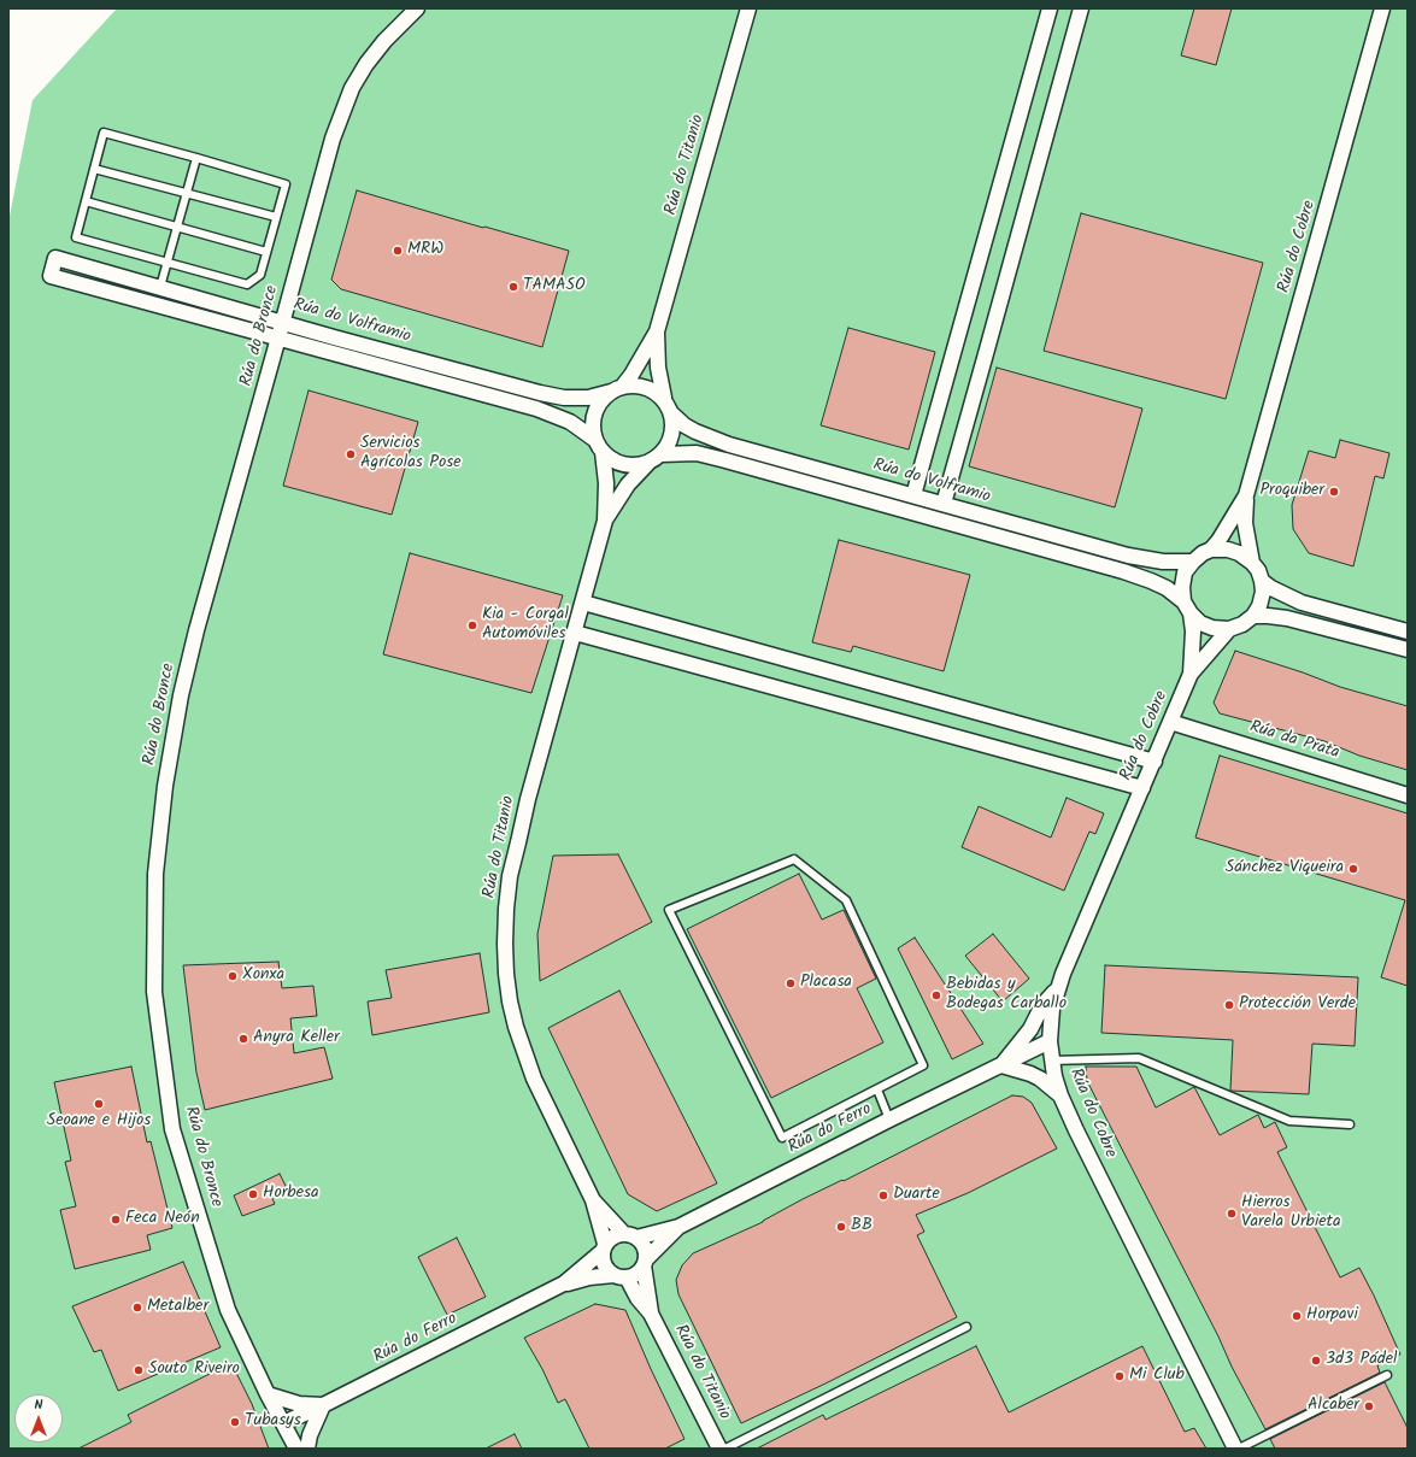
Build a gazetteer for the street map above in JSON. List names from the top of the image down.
{
  "streets": {
    "street": [
      "Rúa do Titanio",
      "Rúa do Cobre",
      "Rúa do Volframio",
      "Rúa do Bronce",
      "Rúa da Prata",
      "Rúa do Ferro"
    ]
  },
  "crossings": [
    ["Rúa do Titanio", "Rúa do Ferro"],
    ["Rúa do Cobre", "Rúa da Prata"],
    ["Rúa do Cobre", "Rúa do Ferro"],
    ["Rúa do Volframio", "Rúa do Bronce"],
    ["Rúa do Bronce", "Rúa do Ferro"]
  ],
  "places": [
    "MRW",
    "TAMASO",
    "Servicios Agrícolas Pose",
    "Proquiber",
    "Kia - Corgal Automóviles",
    "Sánchez Viqueira",
    "Xonxa",
    "Placasa",
    "Bebidas y Bodegas Carballo",
    "Protección Verde",
    "Anyra Keller",
    "Seoane e Hijos",
    "Horbesa",
    "Duarte",
    "Hierros Varela Urbieta",
    "Feca Neón",
    "BB",
    "Metalber",
    "Horpavi",
    "3d3 Pádel",
    "Souto Riveiro",
    "Mi Club",
    "Alcaber",
    "Tubasys"
  ],
  "north": "top"
}
